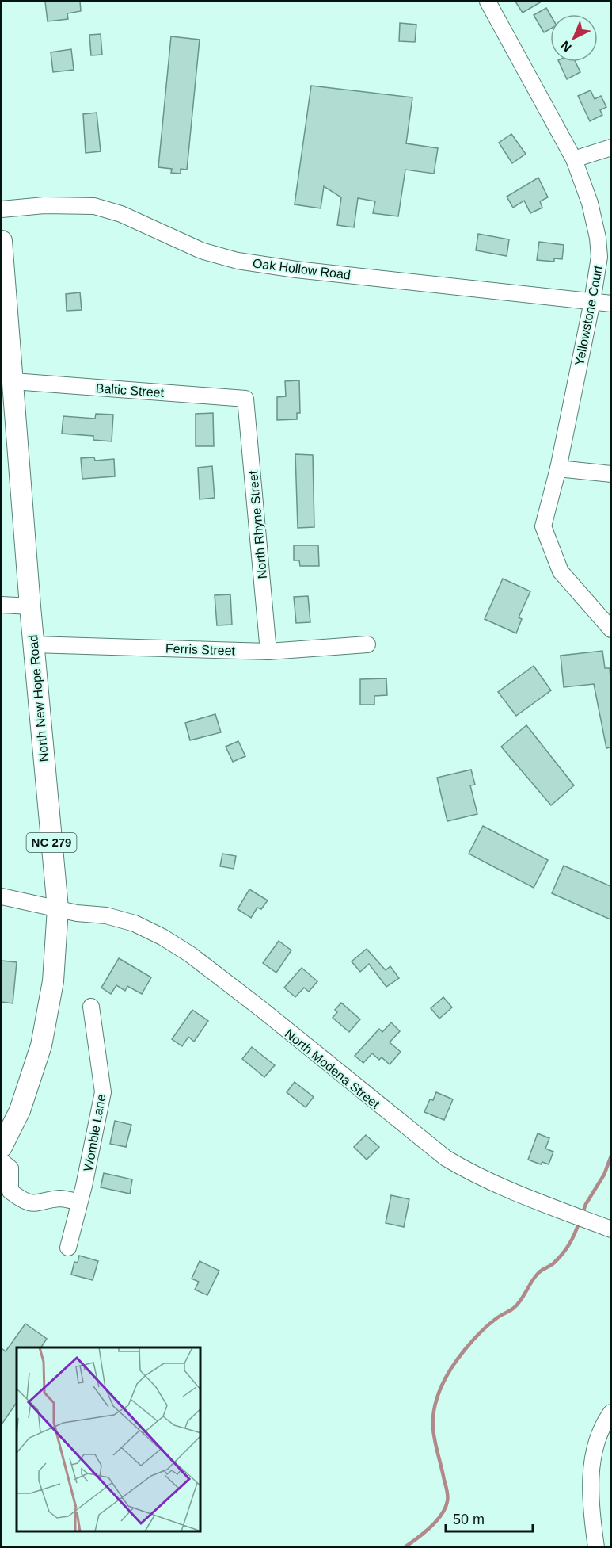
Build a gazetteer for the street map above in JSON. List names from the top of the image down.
{
  "streets": {
    "main road": ["North New Hope Road", "NC 279"],
    "street": [
      "Oak Hollow Road",
      "Yellowstone Court",
      "Baltic Street",
      "North Rhyne Street",
      "Ferris Street",
      "North Modena Street",
      "Womble Lane"
    ]
  },
  "crossings": [
    ["Oak Hollow Road", "Yellowstone Court"],
    ["Baltic Street", "North Rhyne Street"],
    ["Baltic Street", "North New Hope Road"],
    ["North Rhyne Street", "Ferris Street"],
    ["Ferris Street", "North New Hope Road"],
    ["North New Hope Road", "North Modena Street"]
  ],
  "scale_bar": "50 m",
  "north": "bottom left"
}
